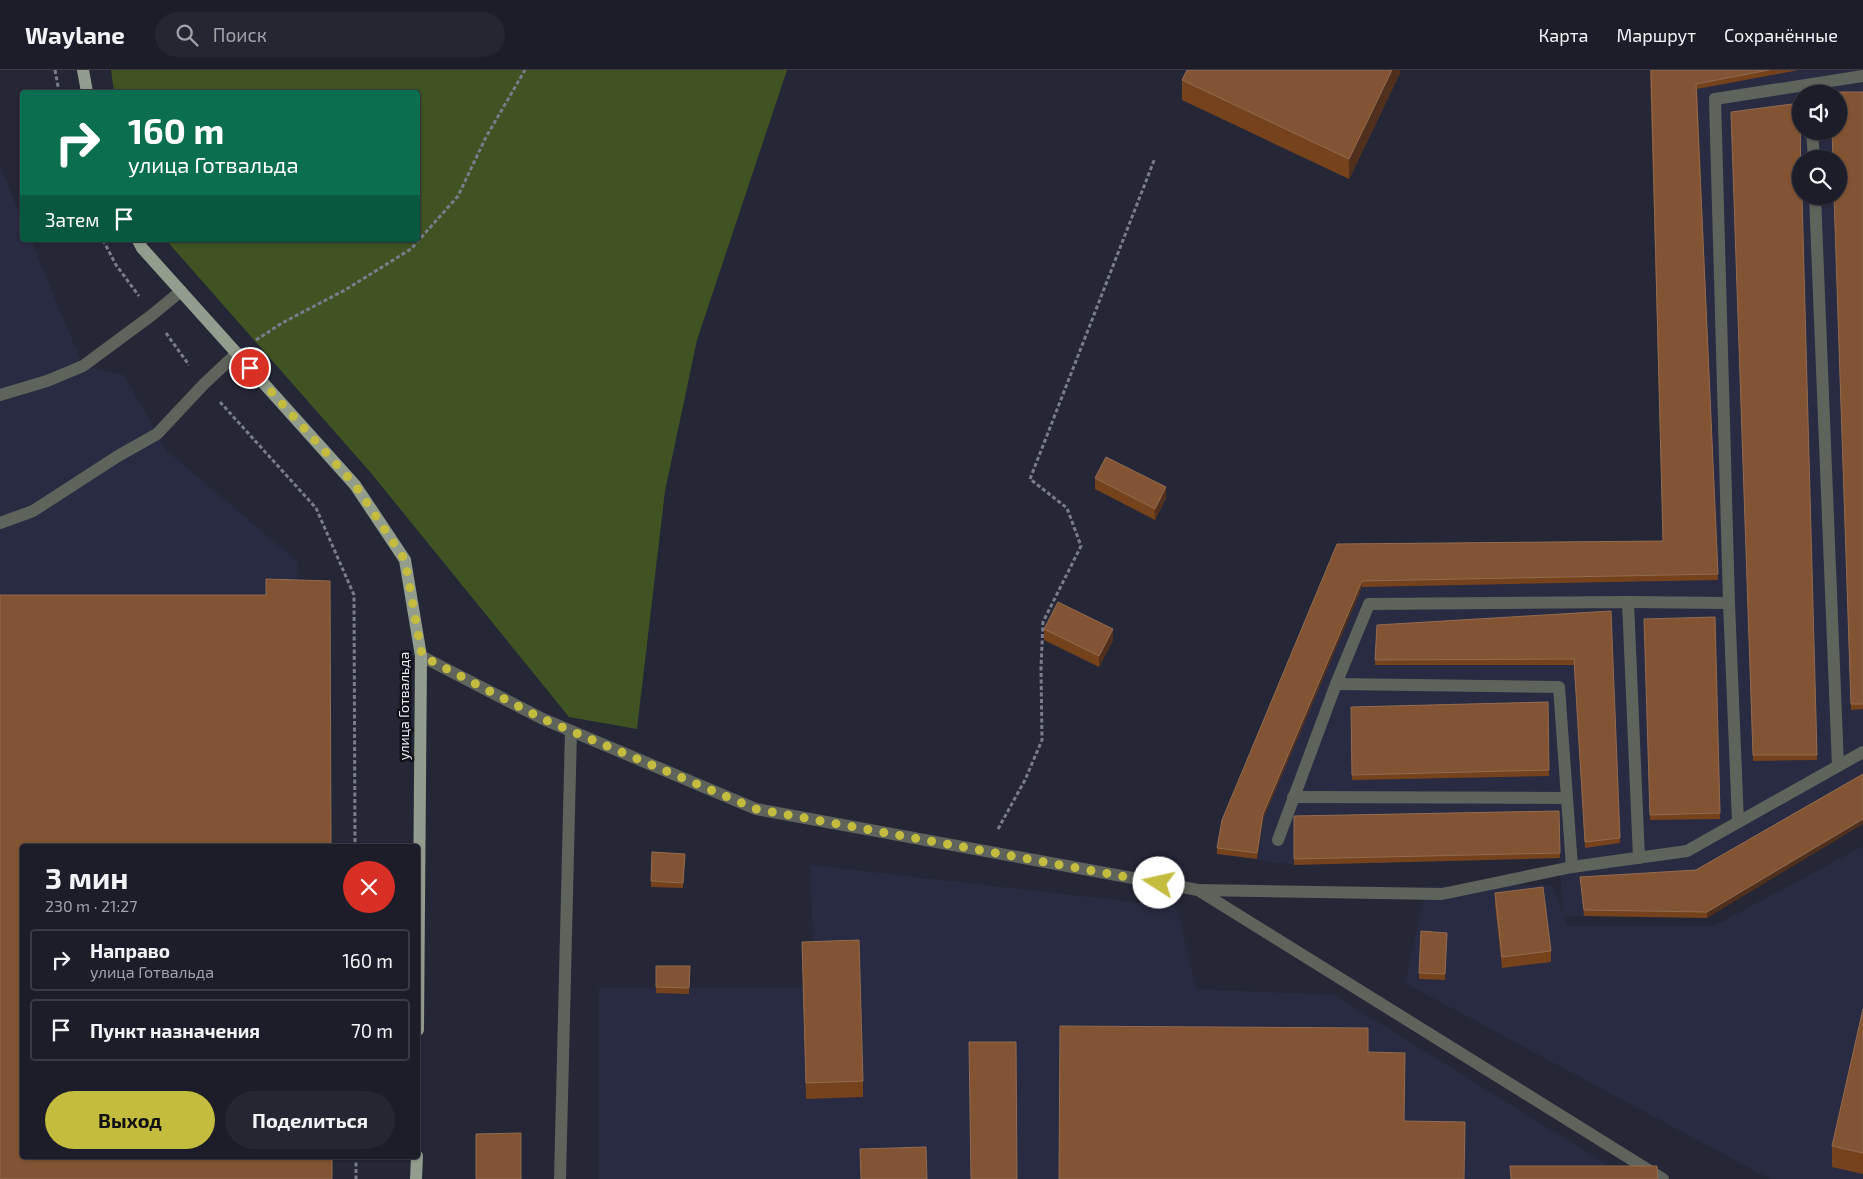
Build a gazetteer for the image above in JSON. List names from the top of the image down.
{
  "streets": {
    "main road": ["улица Готвальда"]
  },
  "page": {
    "header": "Waylane",
    "search": "Поиск",
    "nav": ["Карта", "Маршрут", "Сохранённые"],
    "turn": ["160 m", "улица Готвальда"],
    "then": "Затем",
    "heading": ["3 мин", "230 m · 21:27"],
    "list": [
      {
        "name": "Направо",
        "note": "улица Готвальда",
        "value": "160 m"
      },
      {
        "name": "Пункт назначения",
        "value": "70 m"
      }
    ],
    "buttons": ["Выход", "Поделиться"]
  }
}
